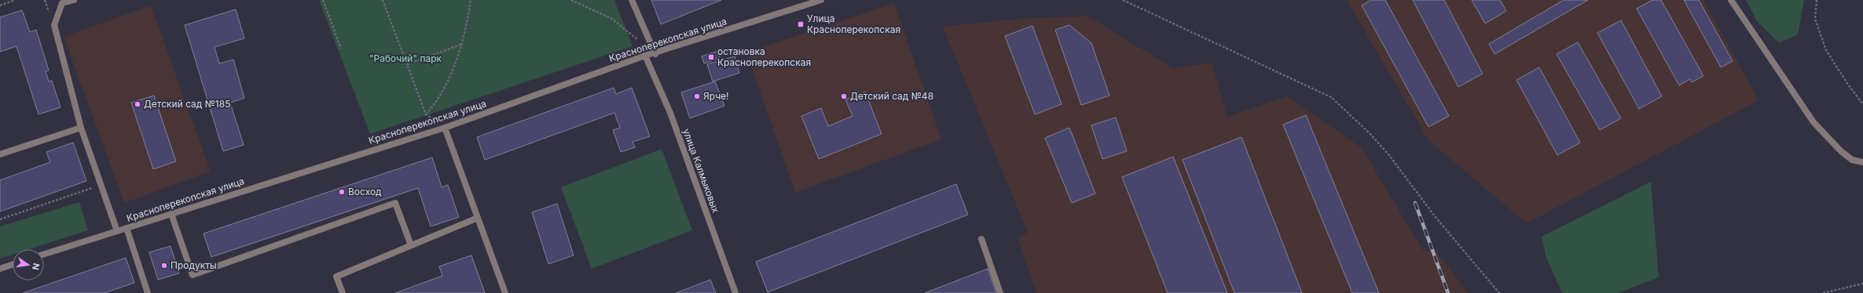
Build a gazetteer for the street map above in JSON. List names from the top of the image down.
{
  "streets": {
    "street": ["Красноперекопская улица", "улица Калмыковых"]
  },
  "crossings": [
    ["Красноперекопская улица", "улица Калмыковых"]
  ],
  "parks": ["\"Рабочий\" парк"],
  "places": {
    "transit": ["Улица Красноперекопская", "остановка Красноперекопская"],
    "other": [
      "Ярче!",
      "Детский сад №48",
      "Детский сад №185",
      "Восход",
      "Продукты"
    ]
  },
  "north": "right"
}
